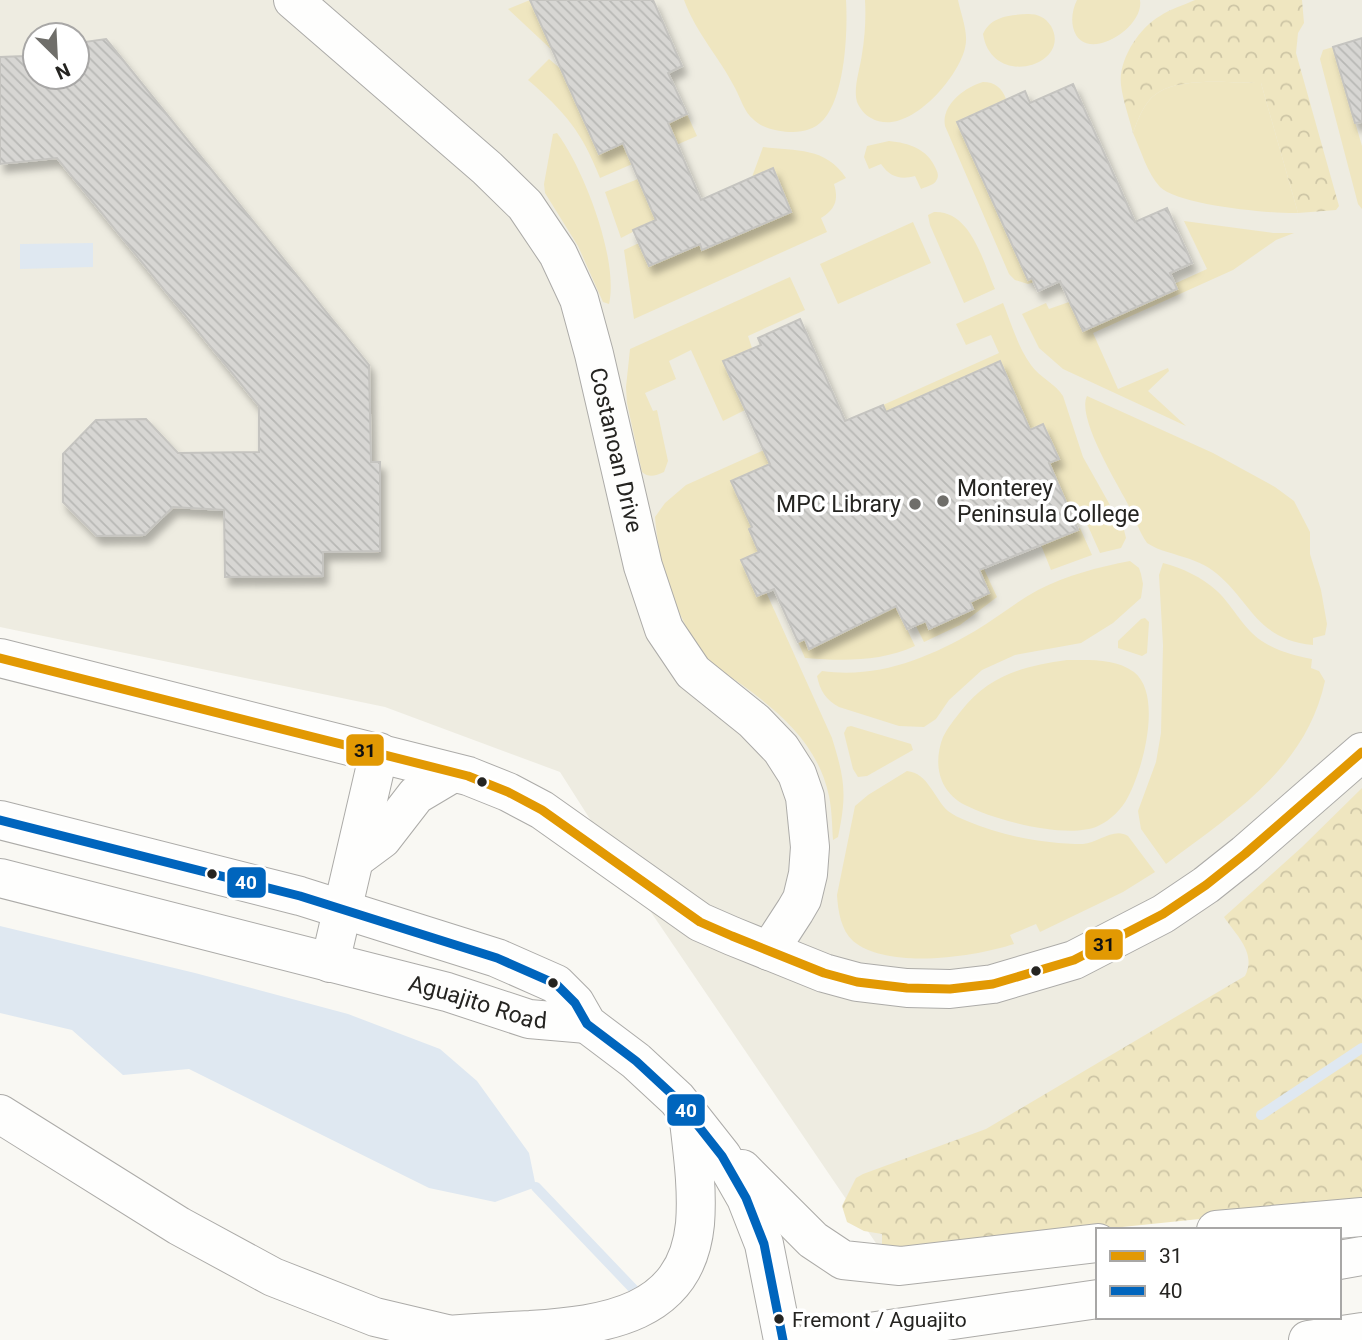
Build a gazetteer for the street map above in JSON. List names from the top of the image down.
{
  "streets": {
    "main road": ["Costanoan Drive", "Aguajito Road"]
  },
  "places": ["Monterey Peninsula College", "MPC Library", "Fremont / Aguajito"],
  "lines": ["transit line 31", "transit line 40"],
  "legend": ["31", "40"],
  "north": "bottom right"
}
